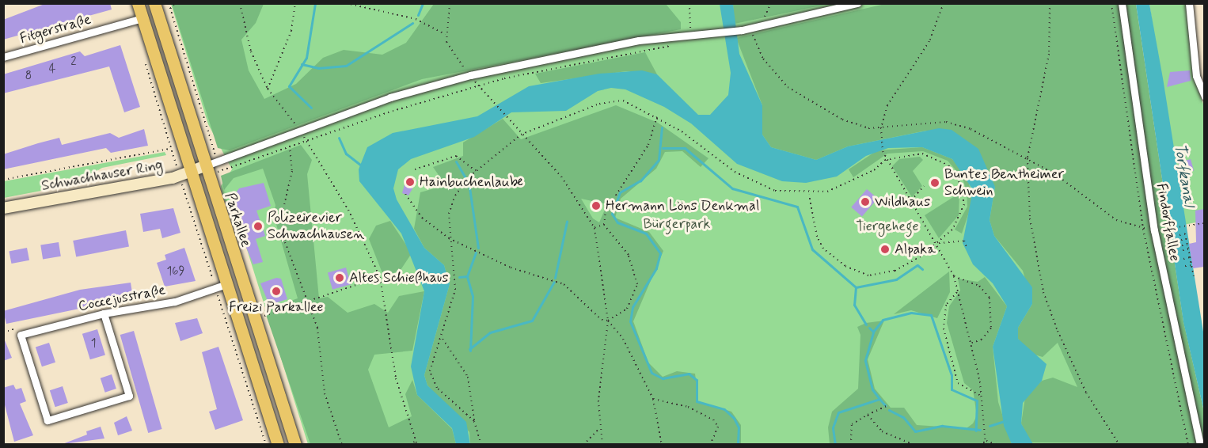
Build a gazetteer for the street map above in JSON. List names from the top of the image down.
{
  "streets": {
    "main road": ["Schwachhauser Ring", "Parkallee"],
    "street": ["Fitgerstraße", "Findorffallee", "Coccejusstraße"]
  },
  "crossings": [
    ["Schwachhauser Ring", "Parkallee"]
  ],
  "water": ["Torfkanal"],
  "parks": ["Bürgerpark", "Tiergehege"],
  "places": [
    "Hainbuchenlaube",
    "Buntes Bentheimer Schwein",
    "Wildhaus",
    "Hermann Löns Denkmal",
    "Polizeirevier Schwachhausen",
    "Alpaka",
    "Altes Schießhaus",
    "Freizi Parkallee"
  ],
  "house_numbers": [
    "2",
    "4",
    "8",
    "169",
    "1"
  ]
}
